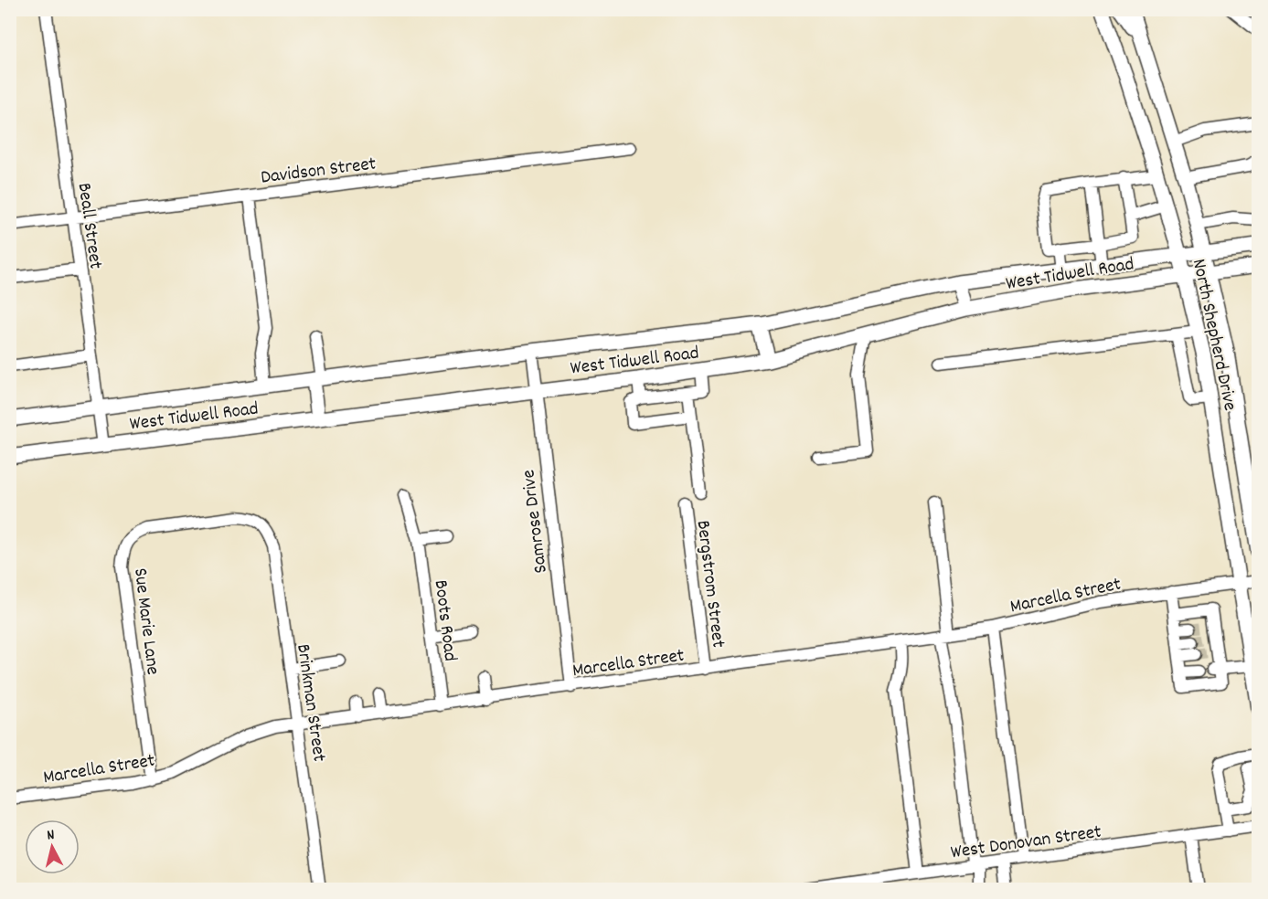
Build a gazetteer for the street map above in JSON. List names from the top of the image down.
{
  "streets": {
    "main road": ["West Tidwell Road", "North Shepherd Drive"],
    "street": [
      "Davidson Street",
      "Beall Street",
      "Samrose Drive",
      "Bergstrom Street",
      "Marcella Street",
      "Boots Road",
      "Sue Marie Lane",
      "Brinkman Street",
      "West Donovan Street"
    ]
  },
  "crossings": [
    ["Davidson Street", "Beall Street"],
    ["Beall Street", "West Tidwell Road"],
    ["West Tidwell Road", "North Shepherd Drive"],
    ["West Tidwell Road", "Samrose Drive"],
    ["North Shepherd Drive", "Marcella Street"],
    ["Samrose Drive", "Marcella Street"],
    ["Bergstrom Street", "Marcella Street"],
    ["Marcella Street", "Boots Road"],
    ["Marcella Street", "Sue Marie Lane"],
    ["Marcella Street", "Brinkman Street"],
    ["Sue Marie Lane", "Brinkman Street"]
  ],
  "north": "top"
}
